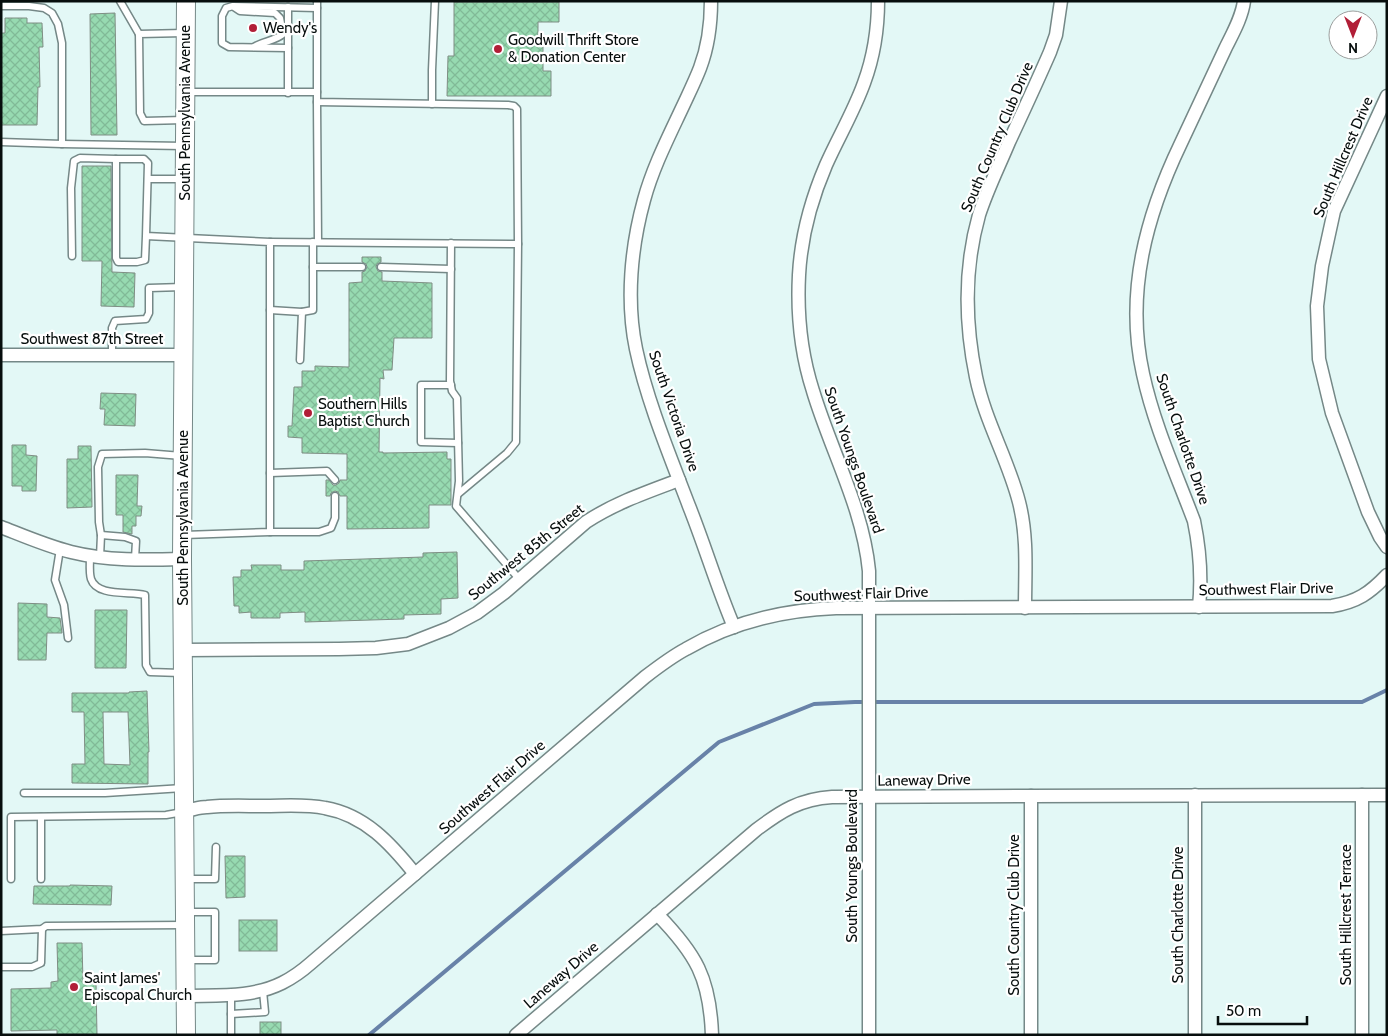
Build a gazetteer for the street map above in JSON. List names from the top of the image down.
{
  "streets": {
    "main road": ["South Pennsylvania Avenue"],
    "street": [
      "South Country Club Drive",
      "South Hillcrest Drive",
      "Southwest 87th Street",
      "South Victoria Drive",
      "South Charlotte Drive",
      "South Youngs Boulevard",
      "Southwest 85th Street",
      "Southwest Flair Drive",
      "Laneway Drive",
      "South Hillcrest Terrace"
    ]
  },
  "crossings": [
    ["South Pennsylvania Avenue", "Southwest 87th Street"],
    ["South Pennsylvania Avenue", "Southwest 85th Street"],
    ["South Pennsylvania Avenue", "Southwest Flair Drive"],
    ["South Country Club Drive", "Southwest Flair Drive"],
    ["South Country Club Drive", "Laneway Drive"],
    ["South Victoria Drive", "Southwest 85th Street"],
    ["South Victoria Drive", "Southwest Flair Drive"],
    ["South Charlotte Drive", "Southwest Flair Drive"],
    ["South Charlotte Drive", "Laneway Drive"],
    ["South Youngs Boulevard", "Southwest Flair Drive"],
    ["South Youngs Boulevard", "Laneway Drive"],
    ["Laneway Drive", "South Hillcrest Terrace"]
  ],
  "places": [
    "Wendy's",
    "Goodwill Thrift Store & Donation Center",
    "Southern Hills Baptist Church",
    "Saint James' Episcopal Church"
  ],
  "scale_bar": "50 m",
  "north": "bottom"
}
